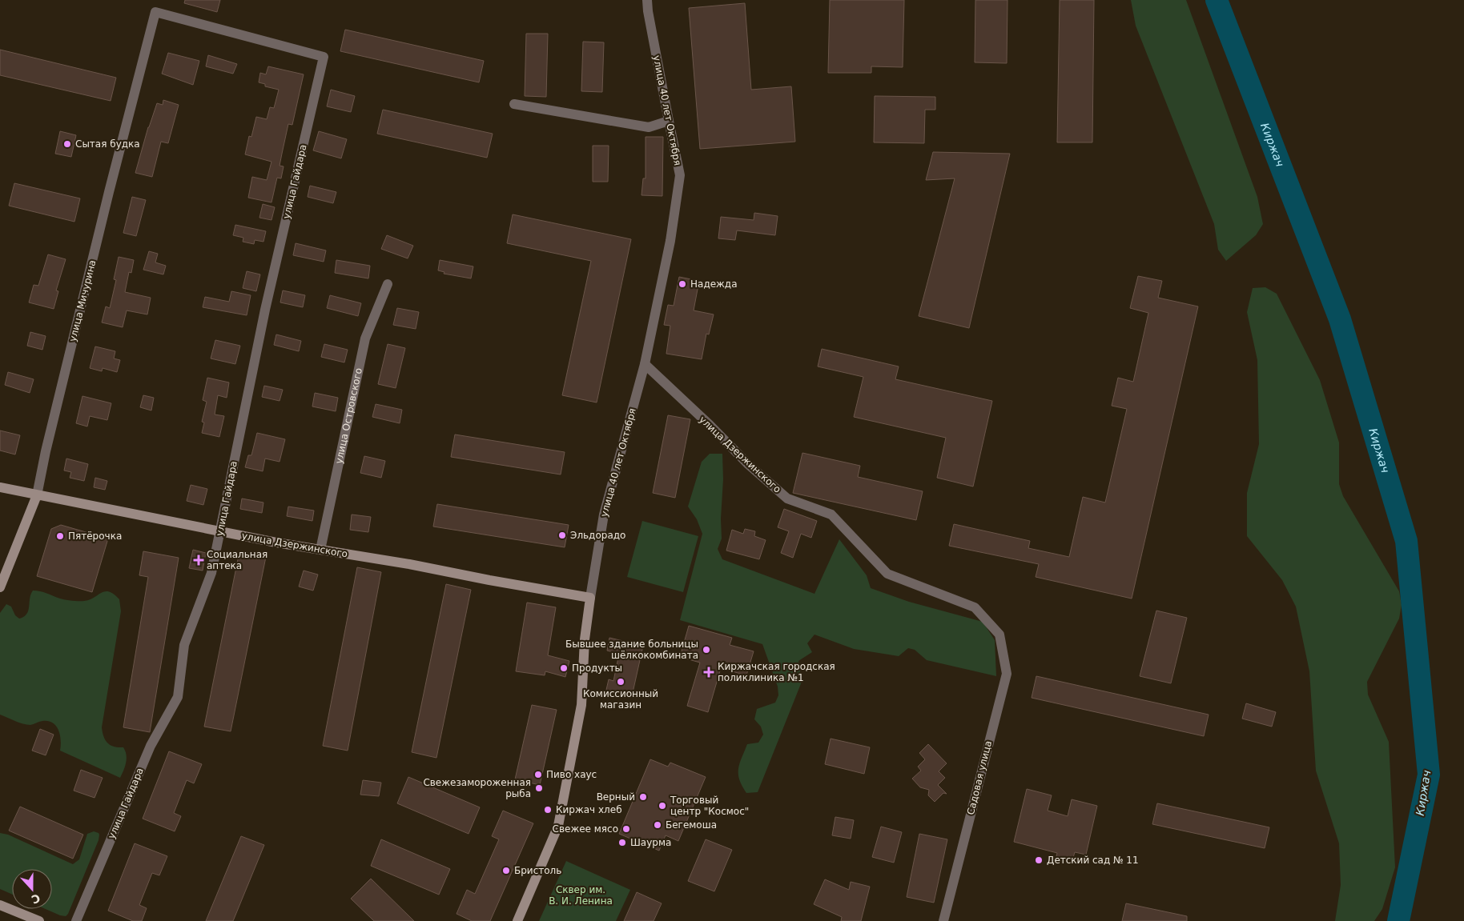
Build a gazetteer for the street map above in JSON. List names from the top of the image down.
{
  "streets": {
    "street": [
      "улица 40 лет Октября",
      "улица Гайдара",
      "улица Мичурина",
      "улица Островского",
      "улица Дзержинского",
      "Садовая улица"
    ]
  },
  "crossings": [
    ["улица 40 лет Октября", "улица Дзержинского"],
    ["улица Гайдара", "улица Мичурина"],
    ["улица Гайдара", "улица Дзержинского"],
    ["улица Мичурина", "улица Дзержинского"],
    ["улица Островского", "улица Дзержинского"],
    ["улица Дзержинского", "Садовая улица"]
  ],
  "water": ["Киржач"],
  "parks": ["Сквер им. В. И. Ленина"],
  "places": {
    "other": [
      "Сытая будка",
      "Надежда",
      "Эльдорадо",
      "Пятёрочка",
      "Бывшее здание больницы шёлкокомбината",
      "Продукты",
      "Комиссионный магазин",
      "Пиво хаус",
      "Свежезамороженная рыба",
      "Верный",
      "Торговый центр \"Космос\"",
      "Киржач хлеб",
      "Бегемоша",
      "Свежее мясо",
      "Шаурма",
      "Детский сад № 11",
      "Бристоль"
    ],
    "health": ["Социальная аптека", "Киржачская городская поликлиника №1"]
  },
  "north": "bottom"
}
